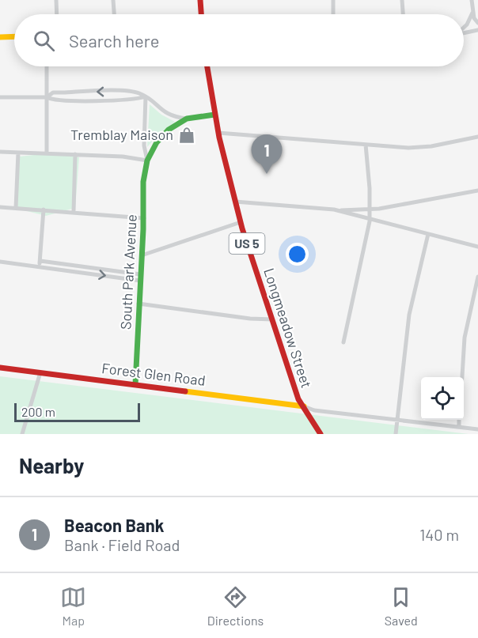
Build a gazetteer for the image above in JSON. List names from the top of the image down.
{
  "streets": {
    "street": [
      "US 5",
      "South Park Avenue",
      "Longmeadow Street",
      "Forest Glen Road"
    ]
  },
  "crossings": [
    ["South Park Avenue", "Longmeadow Street"],
    ["South Park Avenue", "Forest Glen Road"],
    ["Longmeadow Street", "Forest Glen Road"]
  ],
  "places": {
    "shop": ["Tremblay Maison"]
  },
  "scale_bar": "200 m",
  "page": {
    "search": "Search here",
    "pins": "1",
    "scale": "200 m",
    "heading": "Nearby",
    "list": [
      {
        "mark": "1",
        "name": "Beacon Bank",
        "note": "Bank · Field Road",
        "value": "140 m"
      }
    ],
    "nav": ["Map", "Directions", "Saved"]
  }
}
